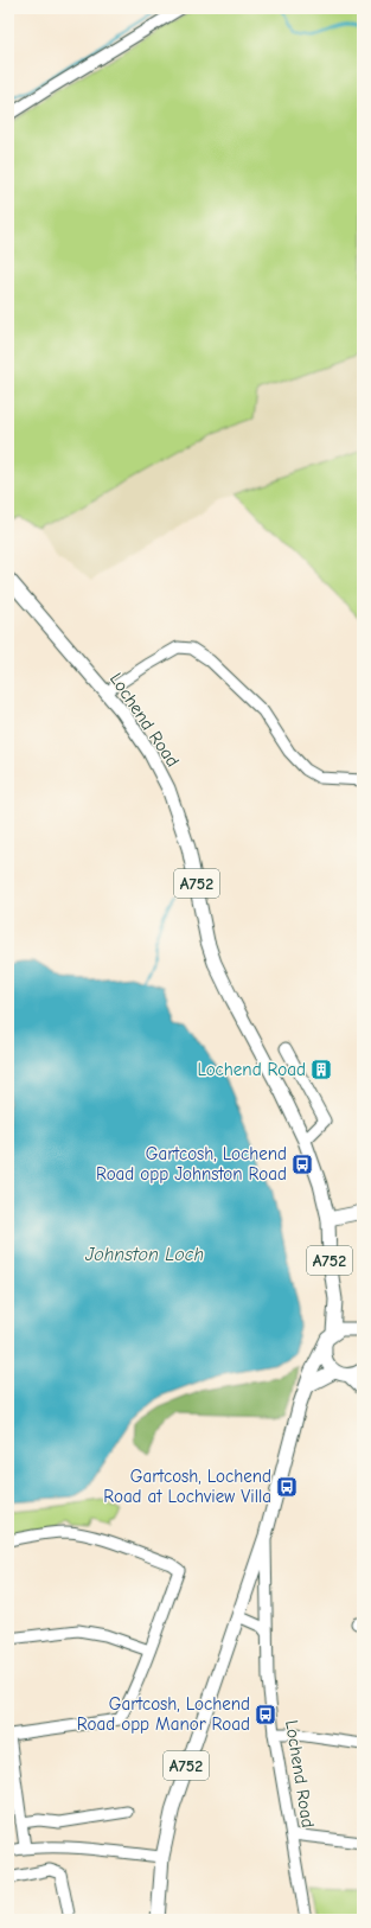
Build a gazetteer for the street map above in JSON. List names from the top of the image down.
{
  "streets": {
    "main road": ["Lochend Road", "A752"]
  },
  "crossings": [
    ["Lochend Road", "A752"]
  ],
  "water": ["Johnston Loch"],
  "places": {
    "building": ["Lochend Road"],
    "bus stop": ["Gartcosh, Lochend Road opp Johnston Road", "Gartcosh, Lochend Road at Lochview Villa", "Gartcosh, Lochend Road opp Manor Road"]
  }
}
